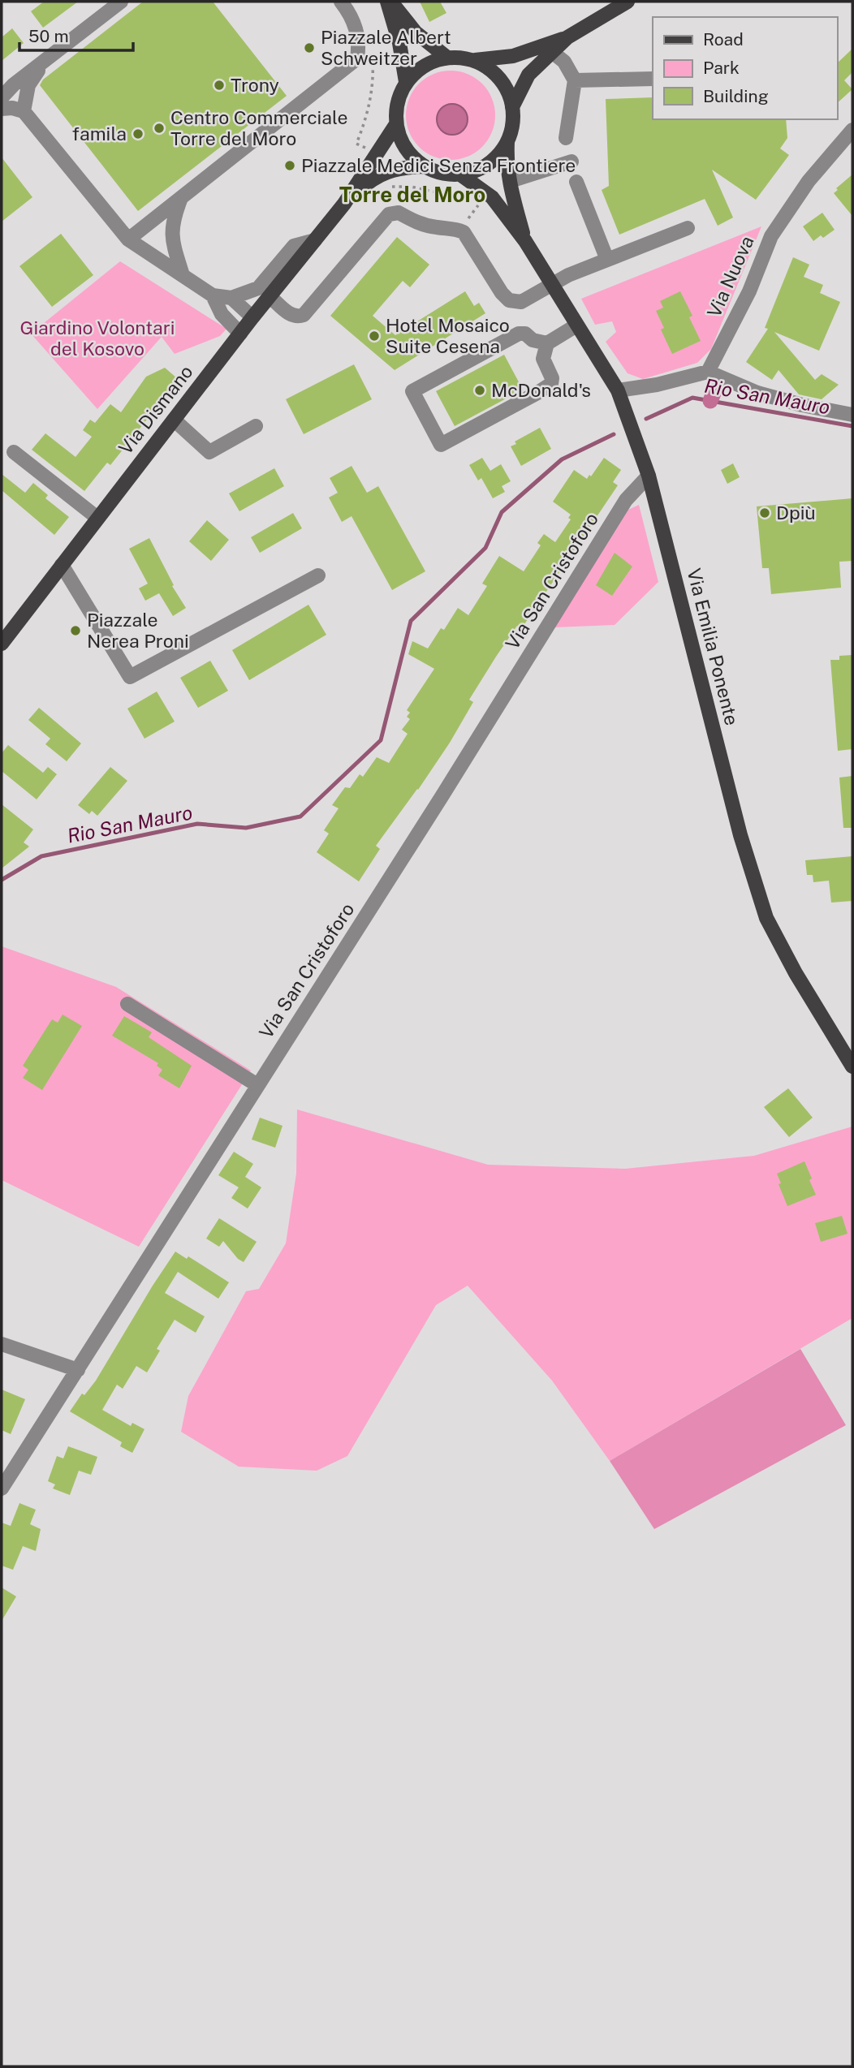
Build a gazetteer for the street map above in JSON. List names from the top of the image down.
{
  "streets": {
    "main road": ["Via Dismano", "Via Emilia Ponente"],
    "street": ["Via Nuova", "Via San Cristoforo"]
  },
  "crossings": [
    ["Via Dismano", "Via Emilia Ponente"],
    ["Via San Cristoforo", "Via Emilia Ponente"]
  ],
  "districts": ["Torre del Moro"],
  "water": ["Rio San Mauro"],
  "parks": ["Giardino Volontari del Kosovo"],
  "places": [
    "Piazzale Albert Schweitzer",
    "Trony",
    "Centro Commerciale Torre del Moro",
    "famila",
    "Piazzale Medici Senza Frontiere",
    "Hotel Mosaico Suite Cesena",
    "McDonald's",
    "Dpiù",
    "Piazzale Nerea Proni"
  ],
  "legend": ["Road", "Park", "Building"],
  "scale_bar": "50 m"
}
